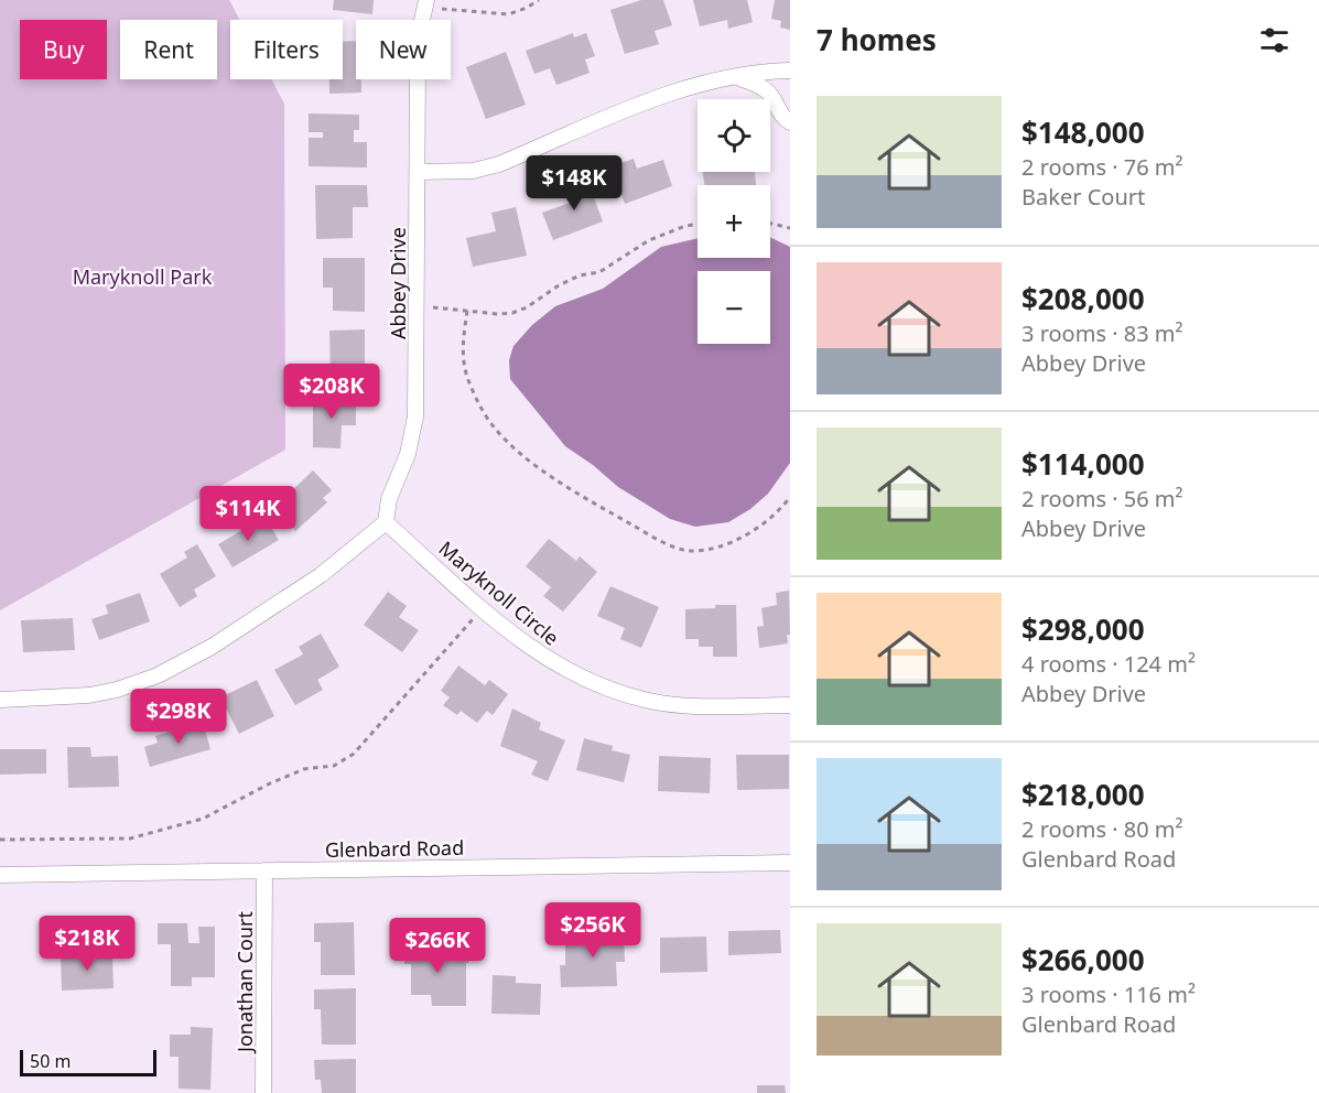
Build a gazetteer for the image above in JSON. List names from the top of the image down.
{
  "streets": {
    "street": [
      "Abbey Drive",
      "Maryknoll Circle",
      "Glenbard Road",
      "Jonathan Court"
    ]
  },
  "crossings": [
    ["Abbey Drive", "Maryknoll Circle"],
    ["Glenbard Road", "Jonathan Court"]
  ],
  "parks": ["Maryknoll Park"],
  "scale_bar": "50 m",
  "page": {
    "heading": "7 homes",
    "chip": [
      "Buy",
      "Rent",
      "Filters",
      "New"
    ],
    "list": [
      {
        "name": "$148,000",
        "note": "2 rooms · 76 m² · Baker Court"
      },
      {
        "name": "$208,000",
        "note": "3 rooms · 83 m² · Abbey Drive"
      },
      {
        "name": "$114,000",
        "note": "2 rooms · 56 m² · Abbey Drive"
      },
      {
        "name": "$298,000",
        "note": "4 rooms · 124 m² · Abbey Drive"
      },
      {
        "name": "$218,000",
        "note": "2 rooms · 80 m² · Glenbard Road"
      },
      {
        "name": "$266,000",
        "note": "3 rooms · 116 m² · Glenbard Road"
      }
    ],
    "map_buttons": ["+", "−"],
    "price": [
      "$148K",
      "$208K",
      "$114K",
      "$298K",
      "$256K",
      "$218K",
      "$266K"
    ],
    "scale": "50 m"
  }
}
